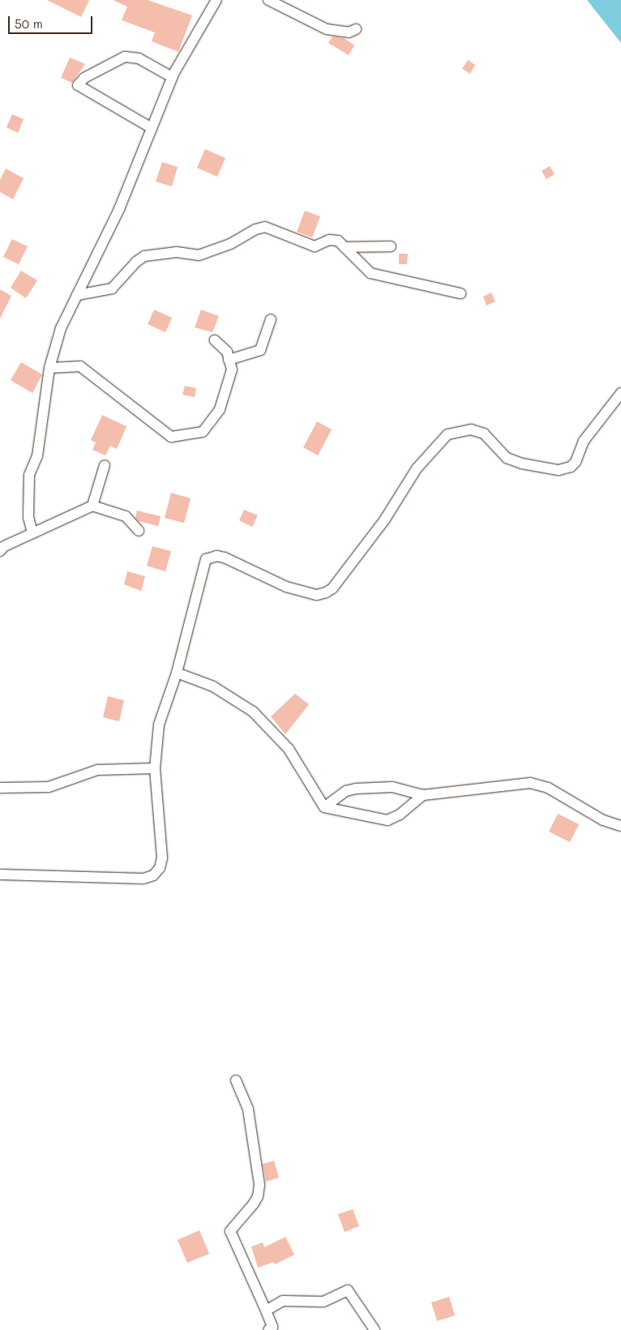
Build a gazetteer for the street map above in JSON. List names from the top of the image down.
{
  "scale_bar": "50 m"
}
